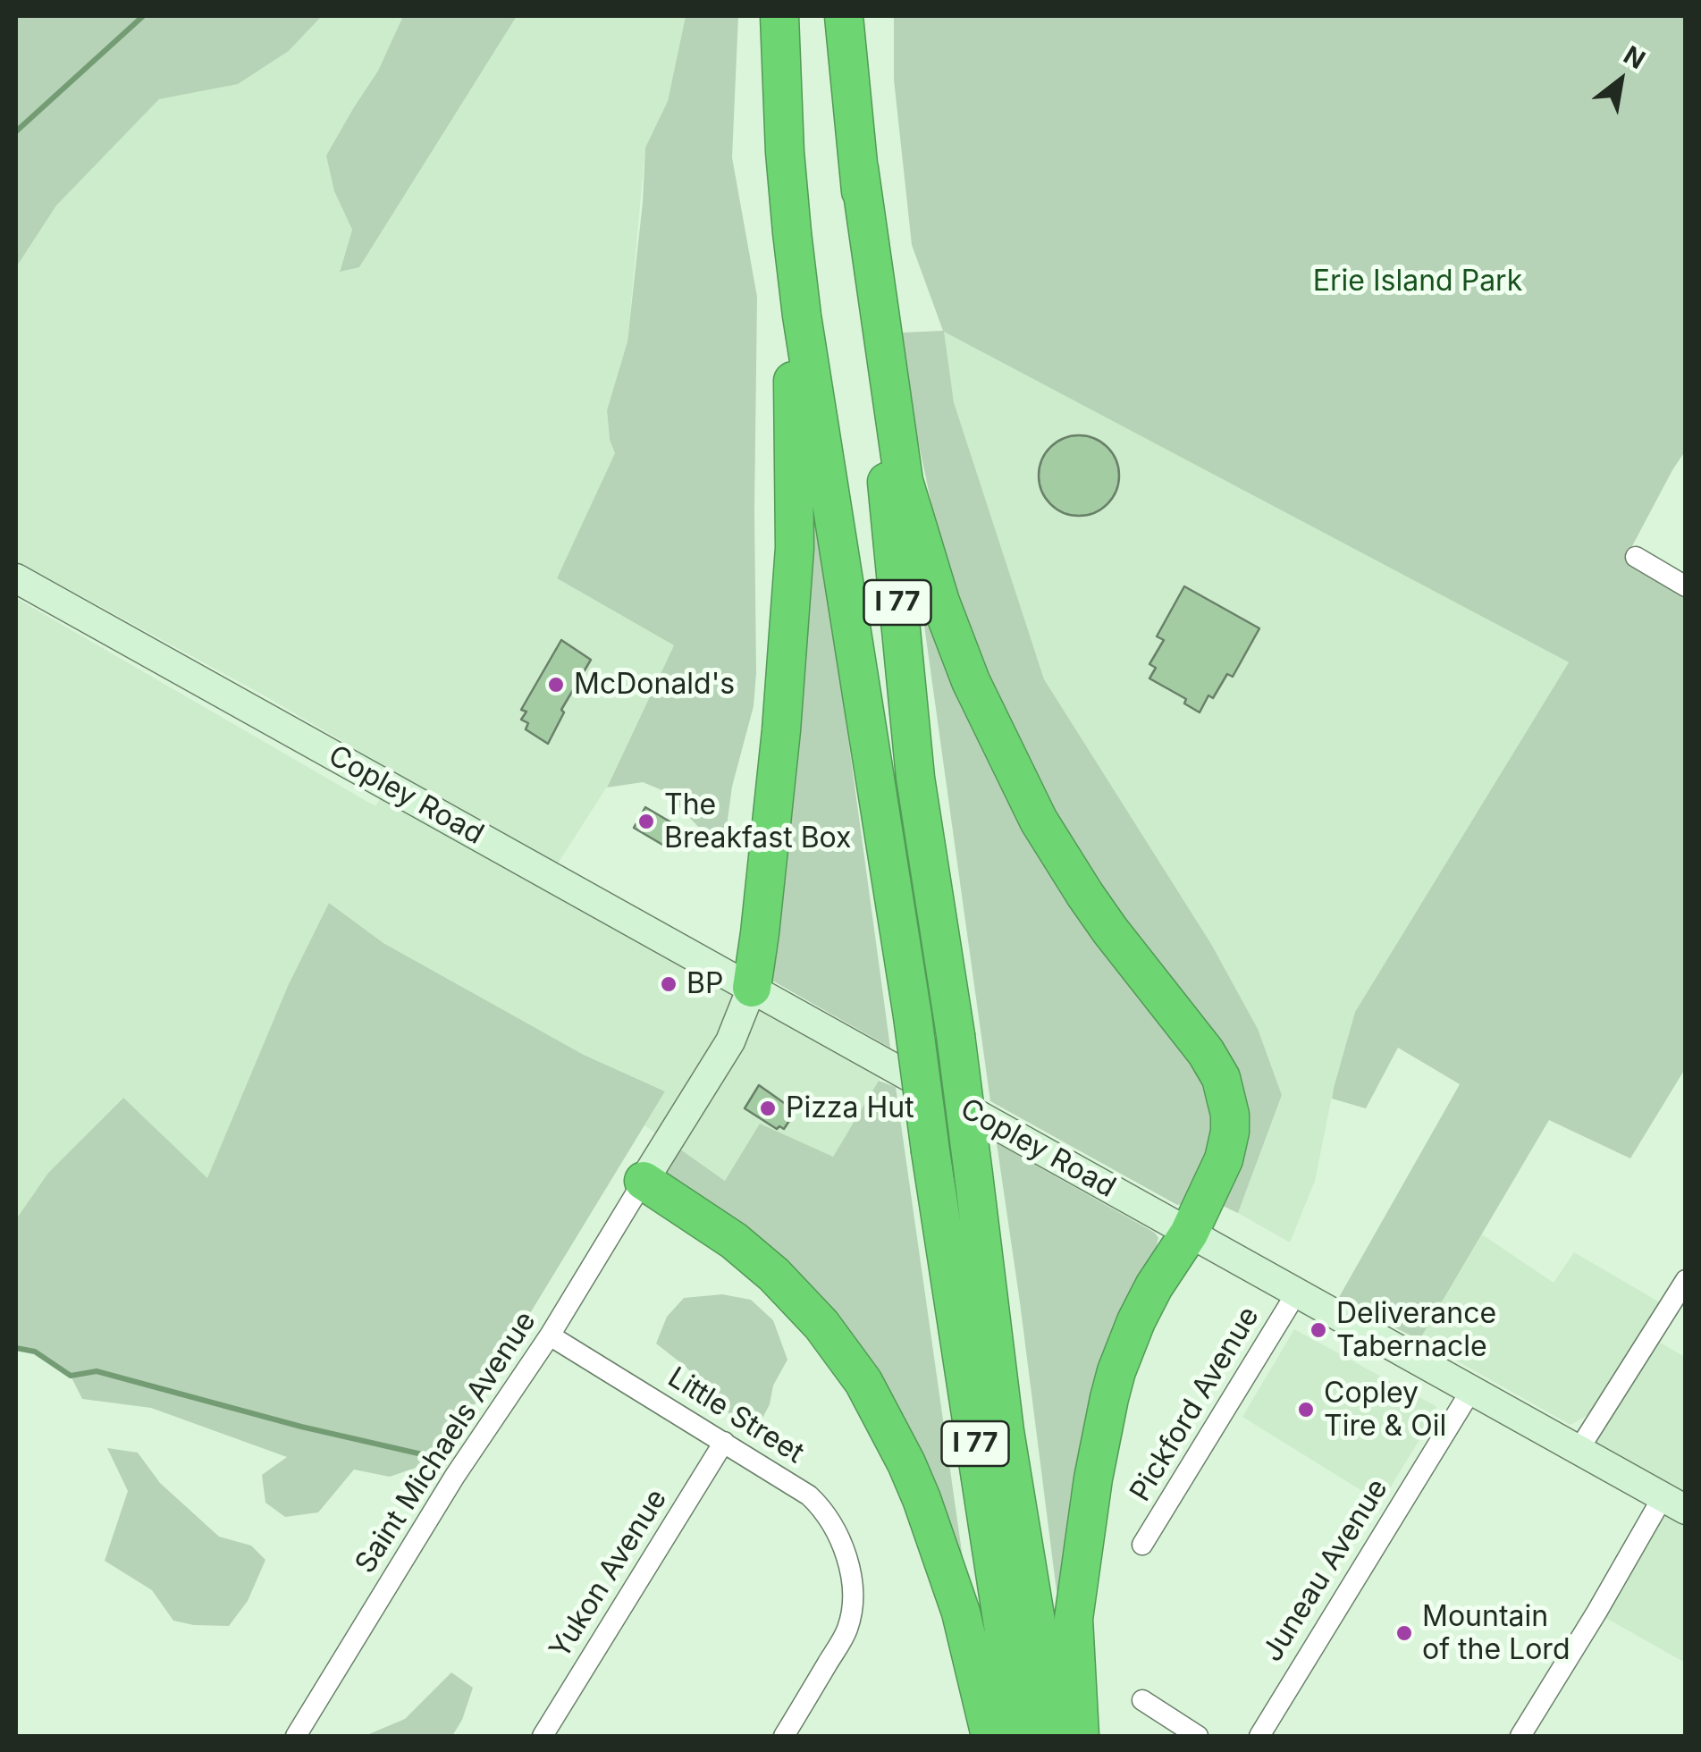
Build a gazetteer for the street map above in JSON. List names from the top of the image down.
{
  "streets": {
    "highway": ["I 77"],
    "main road": ["Copley Road"],
    "street": [
      "Pickford Avenue",
      "Little Street",
      "Saint Michaels Avenue",
      "Juneau Avenue",
      "Yukon Avenue"
    ]
  },
  "crossings": [
    ["Copley Road", "Pickford Avenue"],
    ["Copley Road", "Juneau Avenue"],
    ["Little Street", "Saint Michaels Avenue"],
    ["Little Street", "Yukon Avenue"]
  ],
  "parks": ["Erie Island Park"],
  "places": [
    "McDonald's",
    "The Breakfast Box",
    "BP",
    "Pizza Hut",
    "Deliverance Tabernacle",
    "Copley Tire & Oil",
    "Mountain of the Lord"
  ],
  "north": "top right"
}
